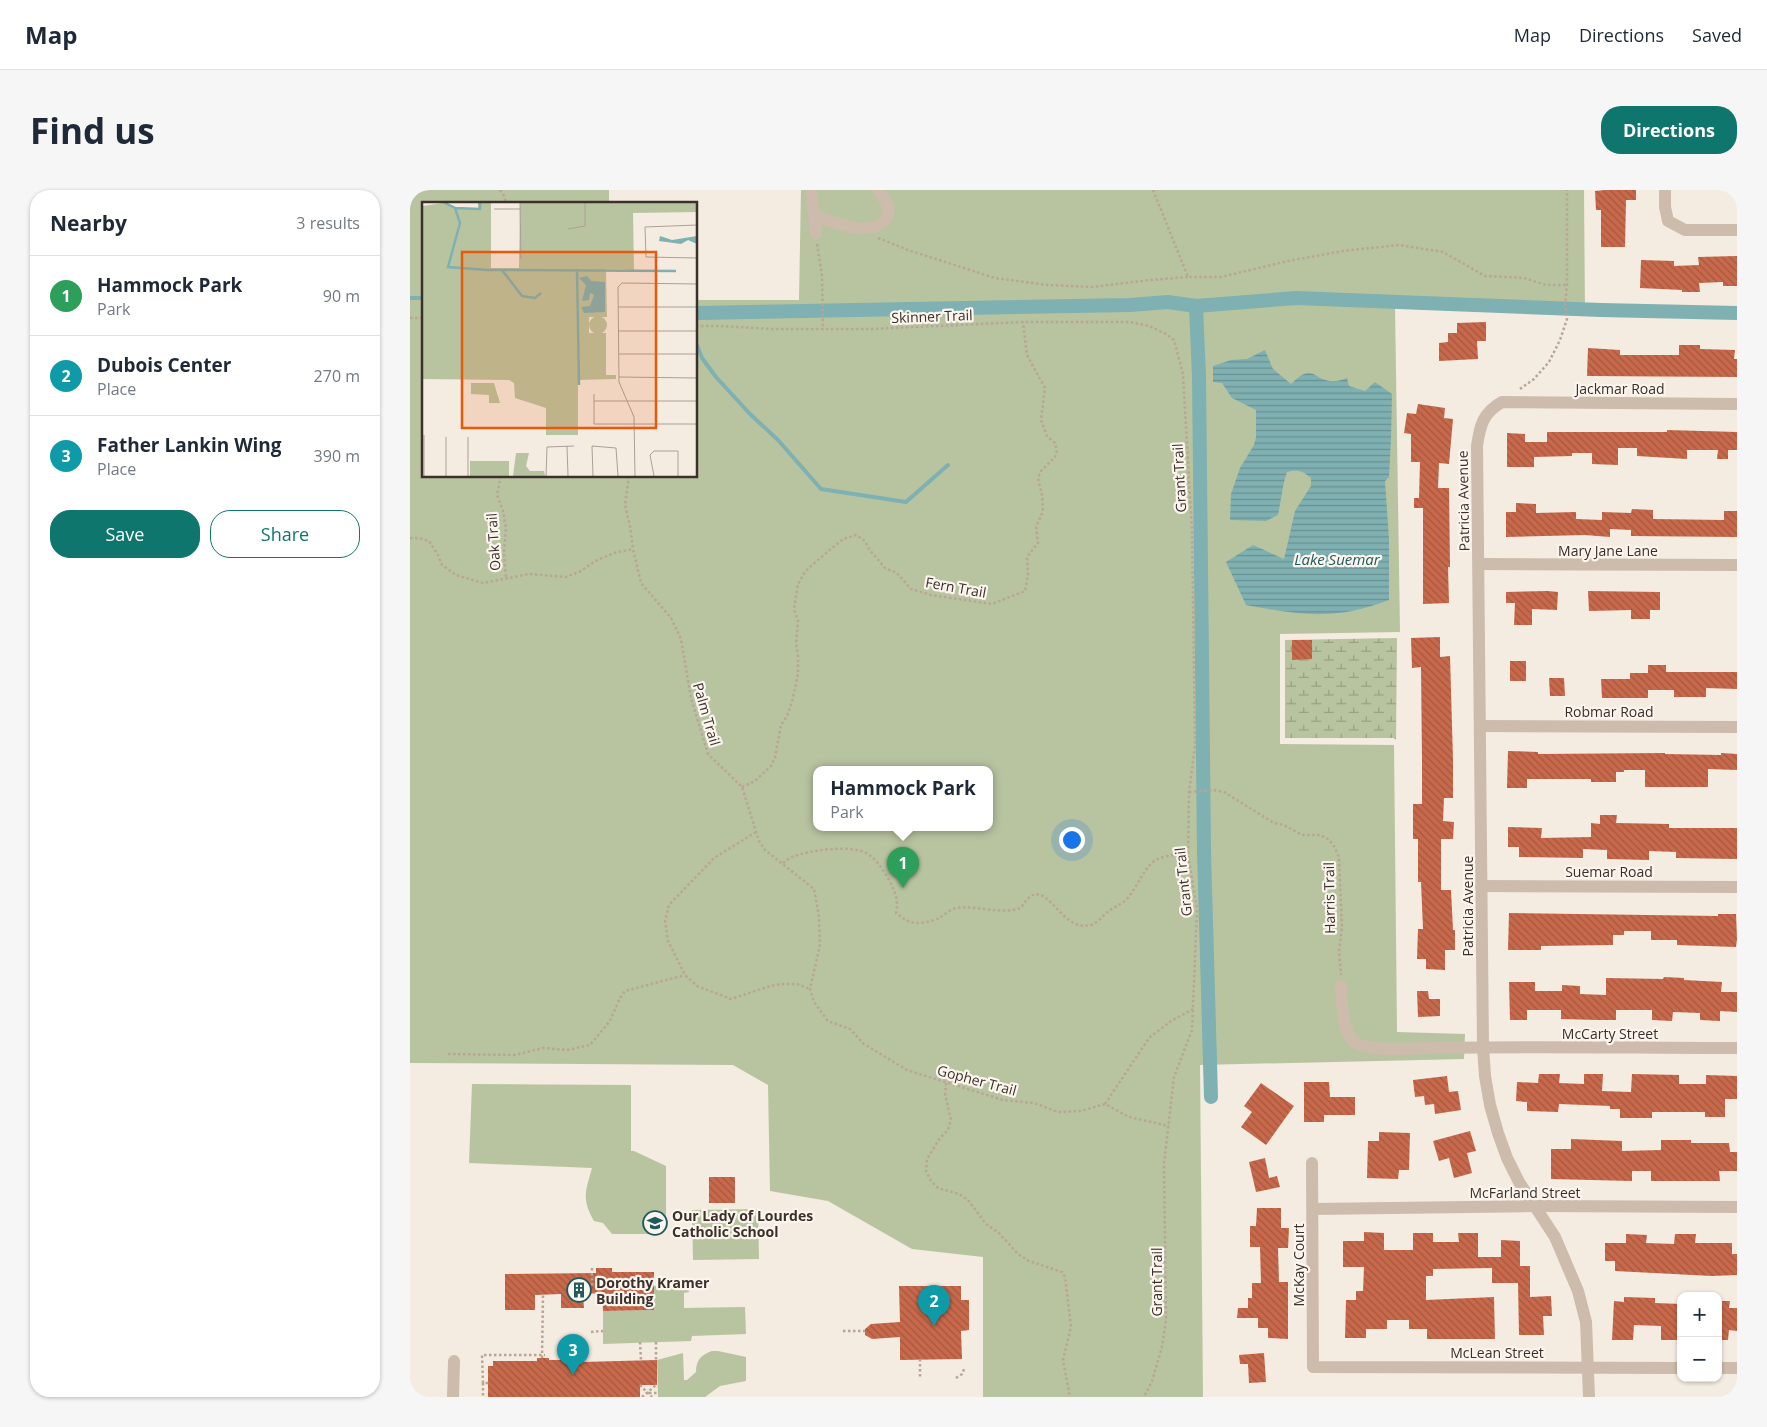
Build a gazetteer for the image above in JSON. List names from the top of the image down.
{
  "streets": {
    "street": [
      "Jackmar Road",
      "Patricia Avenue",
      "Mary Jane Lane",
      "Robmar Road",
      "Suemar Road",
      "McCarty Street",
      "McFarland Street",
      "McKay Court",
      "McLean Street"
    ],
    "path": [
      "Skinner Trail",
      "Grant Trail",
      "Oak Trail",
      "Fern Trail",
      "Palm Trail",
      "Harris Trail",
      "Gopher Trail"
    ]
  },
  "crossings": [
    ["Skinner Trail", "Grant Trail"],
    ["Skinner Trail", "Fern Trail"],
    ["Jackmar Road", "Patricia Avenue"],
    ["Grant Trail", "Harris Trail"],
    ["Patricia Avenue", "Mary Jane Lane"],
    ["Patricia Avenue", "Robmar Road"],
    ["Patricia Avenue", "Suemar Road"],
    ["Patricia Avenue", "McCarty Street"],
    ["Patricia Avenue", "McFarland Street"],
    ["Patricia Avenue", "McLean Street"],
    ["Fern Trail", "Palm Trail"],
    ["Palm Trail", "Gopher Trail"],
    ["Harris Trail", "McCarty Street"],
    ["McFarland Street", "McKay Court"],
    ["McKay Court", "McLean Street"]
  ],
  "water": ["Lake Suemar"],
  "places": {
    "school or university": ["Our Lady of Lourdes Catholic School"],
    "building": ["Dorothy Kramer Building"]
  },
  "page": {
    "header": "Map",
    "nav": ["Map", "Directions", "Saved"],
    "buttons": [
      "Directions",
      ["Save", "Share"]
    ],
    "title": "Find us",
    "heading": ["Nearby", "3 results"],
    "list": [
      {
        "mark": "1",
        "name": "Hammock Park",
        "note": "Park",
        "value": "90 m"
      },
      {
        "mark": "2",
        "name": "Dubois Center",
        "note": "Place",
        "value": "270 m"
      },
      {
        "mark": "3",
        "name": "Father Lankin Wing",
        "note": "Place",
        "value": "390 m"
      }
    ],
    "popup": ["Hammock Park", "Park"],
    "pins": ["1", "2", "3"],
    "map_buttons": ["+", "−"]
  }
}
